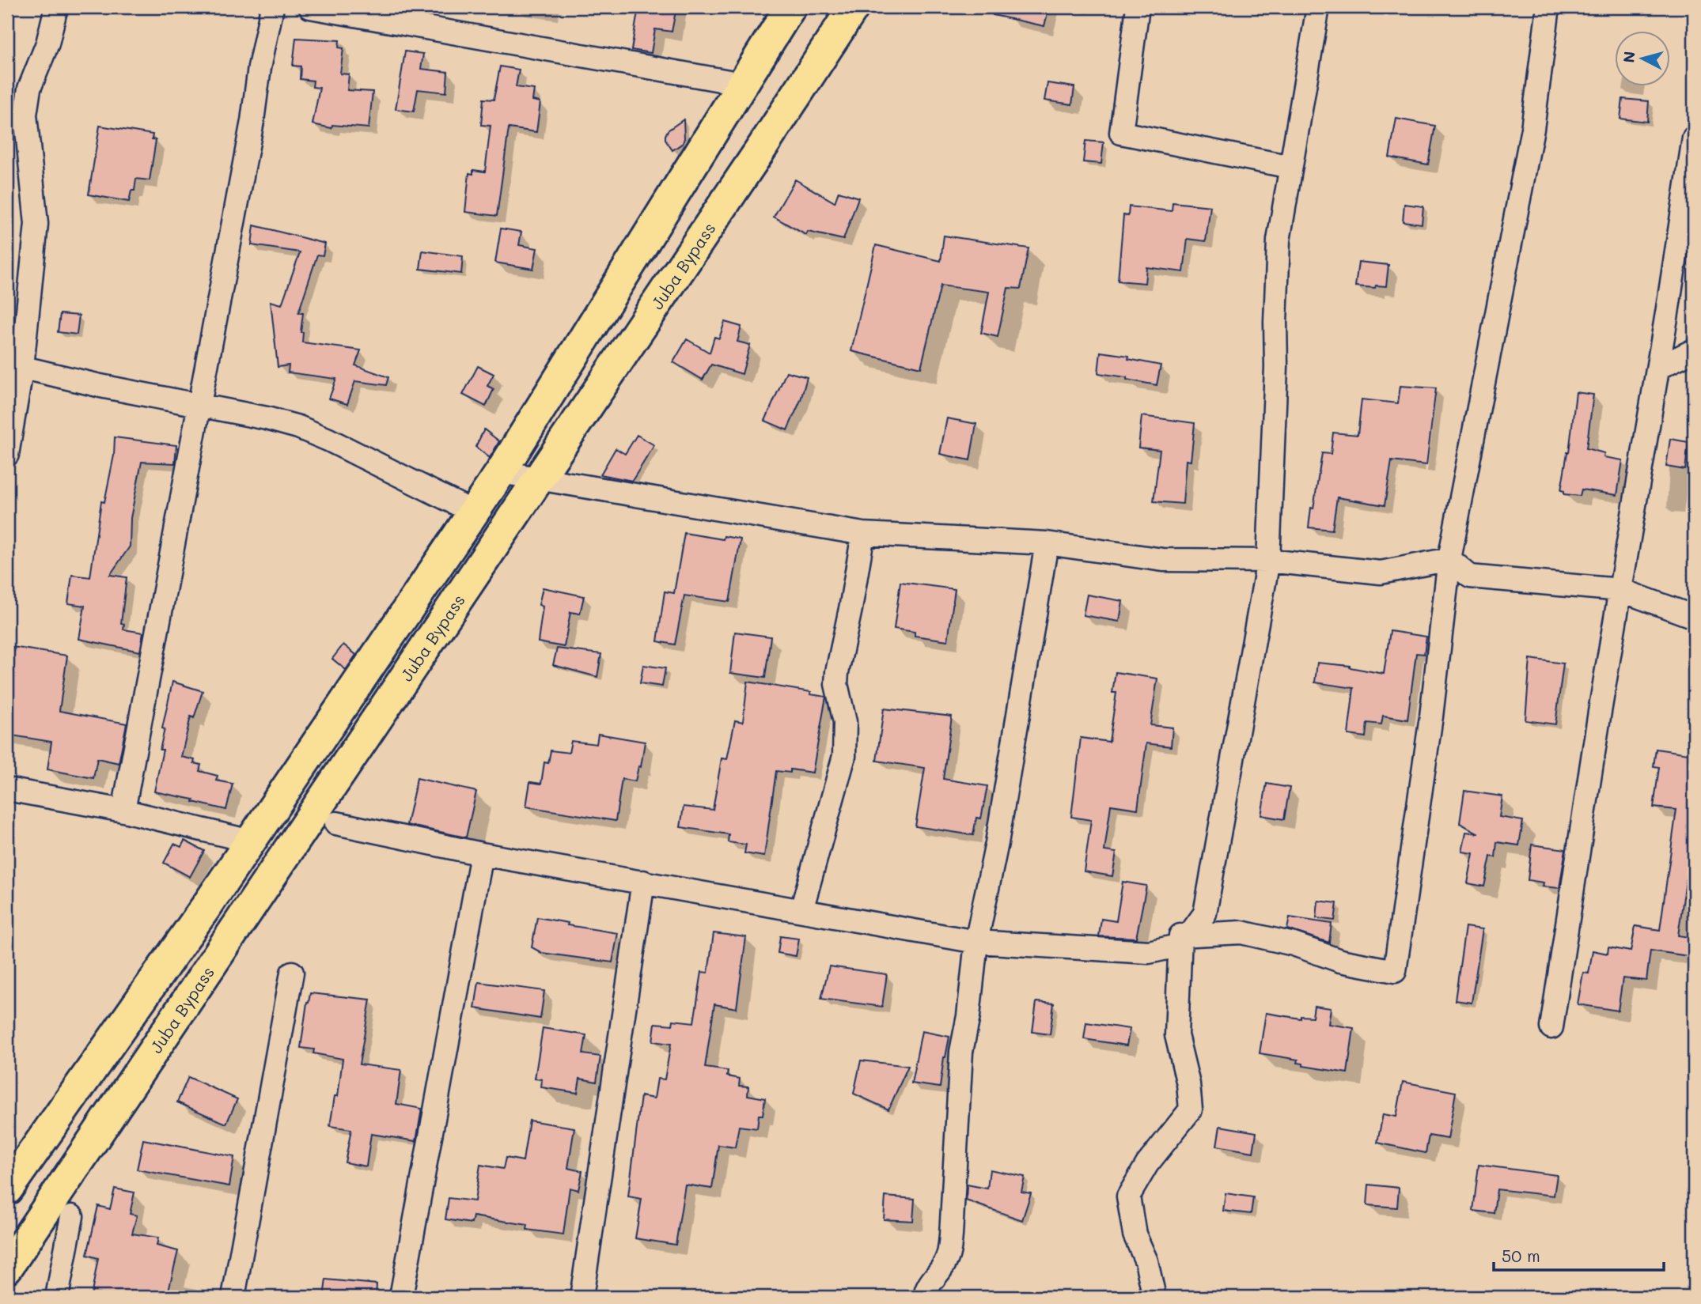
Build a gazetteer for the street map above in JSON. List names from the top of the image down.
{
  "streets": {
    "main road": ["Juba Bypass"]
  },
  "scale_bar": "50 m",
  "north": "left"
}
